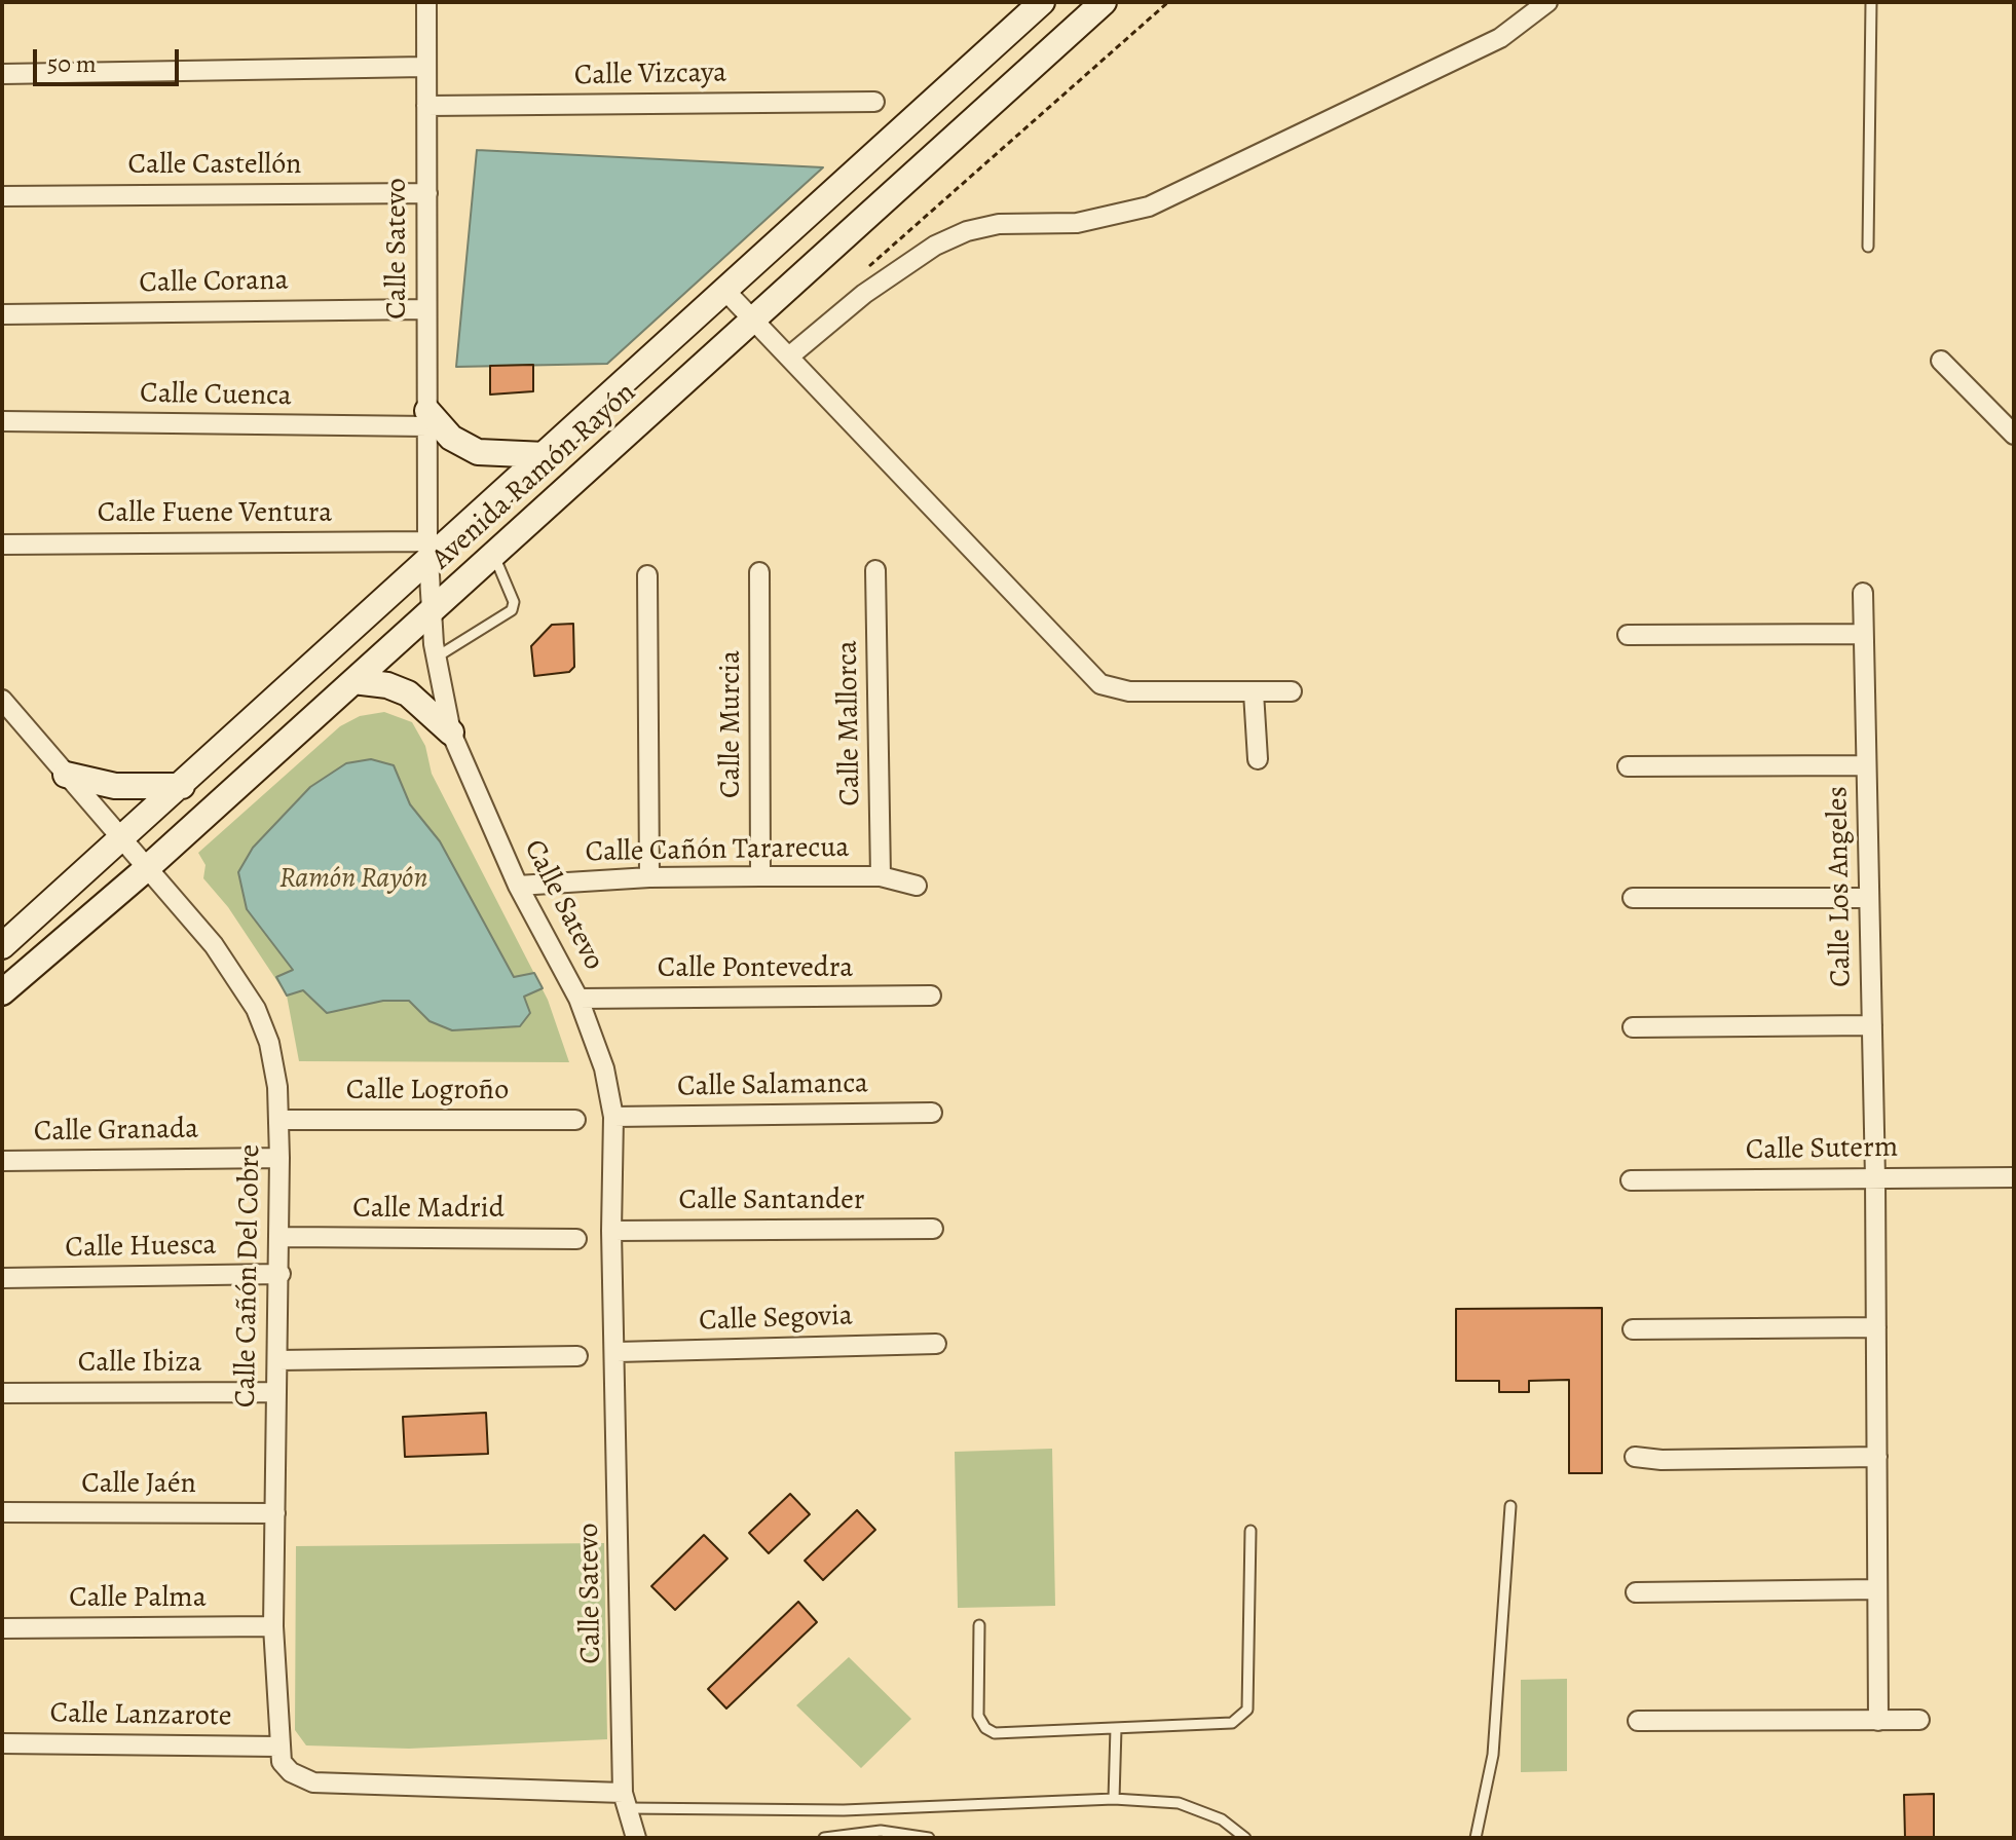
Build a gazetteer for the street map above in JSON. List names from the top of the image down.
{
  "streets": {
    "main road": ["Avenida Ramón Rayón"],
    "street": [
      "Calle Vizcaya",
      "Calle Castellón",
      "Calle Satevo",
      "Calle Corana",
      "Calle Cuenca",
      "Calle Fuene Ventura",
      "Calle Mallorca",
      "Calle Murcia",
      "Calle Cañón Tararecua",
      "Calle Los Angeles",
      "Calle Pontevedra",
      "Calle Salamanca",
      "Calle Logroño",
      "Calle Granada",
      "Calle Suterm",
      "Calle Santander",
      "Calle Madrid",
      "Calle Huesca",
      "Calle Cañón Del Cobre",
      "Calle Segovia",
      "Calle Ibiza",
      "Calle Jaén",
      "Calle Palma",
      "Calle Lanzarote"
    ]
  },
  "crossings": [
    ["Calle Vizcaya", "Calle Satevo"],
    ["Calle Castellón", "Calle Satevo"],
    ["Calle Satevo", "Calle Corana"],
    ["Calle Satevo", "Calle Cuenca"],
    ["Calle Satevo", "Avenida Ramón Rayón"],
    ["Calle Satevo", "Calle Fuene Ventura"],
    ["Calle Satevo", "Calle Cañón Tararecua"],
    ["Calle Satevo", "Calle Pontevedra"],
    ["Calle Satevo", "Calle Salamanca"],
    ["Calle Satevo", "Calle Santander"],
    ["Calle Satevo", "Calle Segovia"],
    ["Avenida Ramón Rayón", "Calle Fuene Ventura"],
    ["Avenida Ramón Rayón", "Calle Cañón Del Cobre"],
    ["Calle Mallorca", "Calle Cañón Tararecua"],
    ["Calle Murcia", "Calle Cañón Tararecua"],
    ["Calle Los Angeles", "Calle Suterm"],
    ["Calle Logroño", "Calle Cañón Del Cobre"],
    ["Calle Granada", "Calle Cañón Del Cobre"],
    ["Calle Madrid", "Calle Cañón Del Cobre"],
    ["Calle Huesca", "Calle Cañón Del Cobre"],
    ["Calle Cañón Del Cobre", "Calle Ibiza"],
    ["Calle Cañón Del Cobre", "Calle Jaén"],
    ["Calle Cañón Del Cobre", "Calle Palma"],
    ["Calle Cañón Del Cobre", "Calle Lanzarote"]
  ],
  "parks": ["Ramón Rayón"],
  "scale_bar": "50 m"
}
